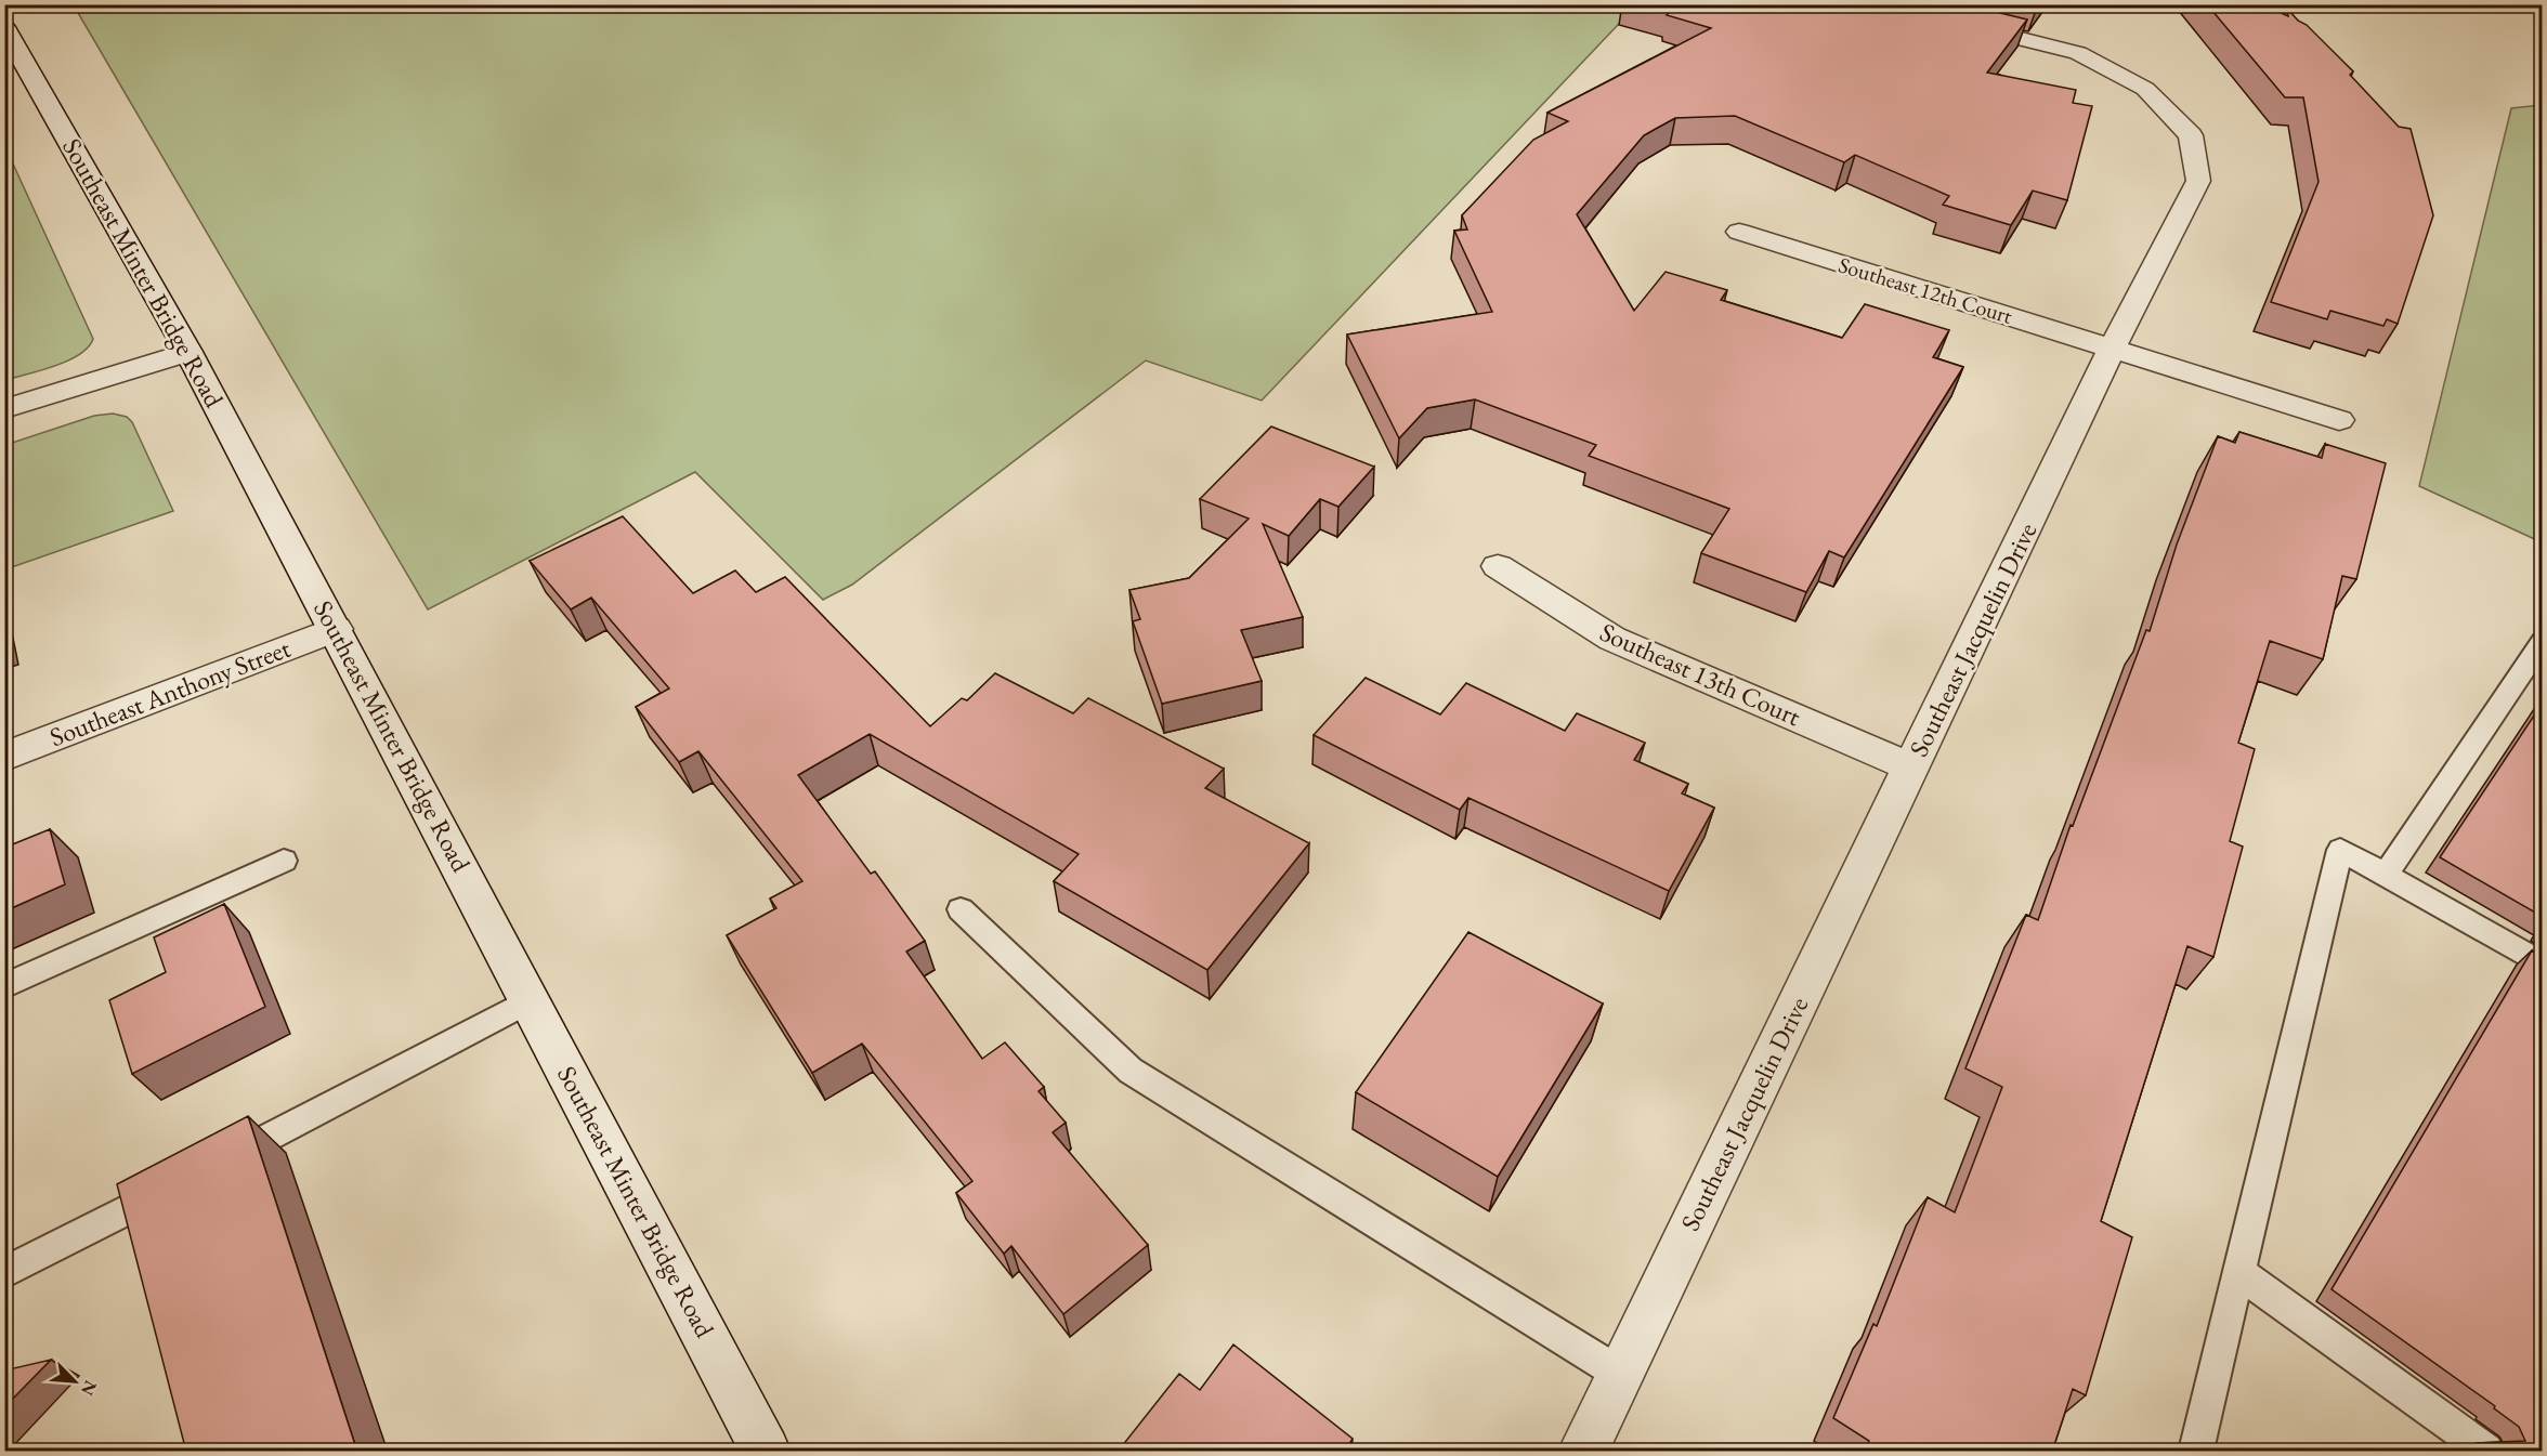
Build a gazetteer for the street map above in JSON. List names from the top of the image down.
{
  "streets": {
    "street": [
      "Southeast Minter Bridge Road",
      "Southeast 12th Court",
      "Southeast Jacquelin Drive",
      "Southeast 13th Court",
      "Southeast Anthony Street"
    ]
  },
  "crossings": [
    ["Southeast Minter Bridge Road", "Southeast Anthony Street"],
    ["Southeast 12th Court", "Southeast Jacquelin Drive"],
    ["Southeast Jacquelin Drive", "Southeast 13th Court"]
  ],
  "north": "bottom right"
}
